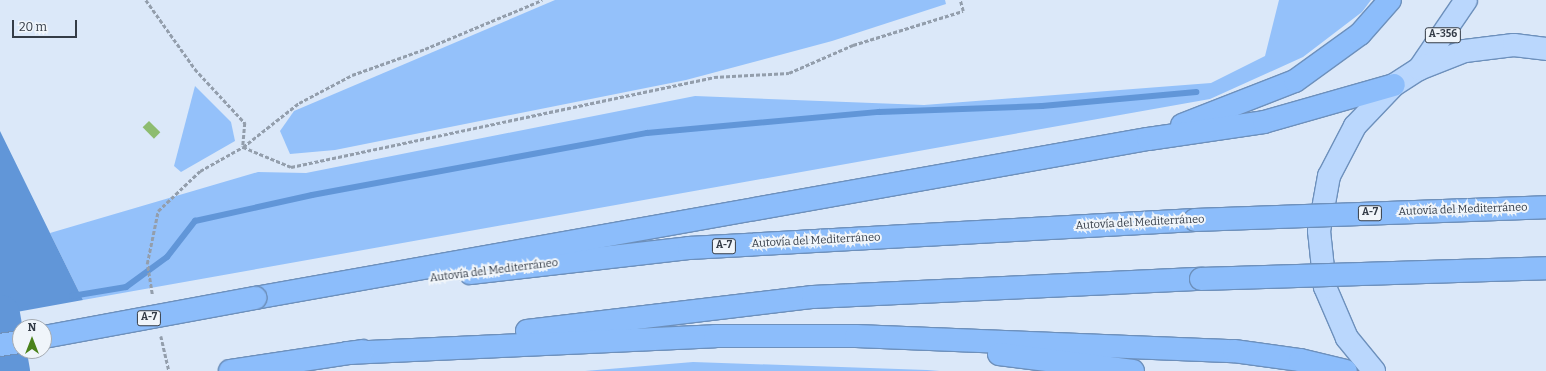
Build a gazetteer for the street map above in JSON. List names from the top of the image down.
{
  "streets": {
    "highway": ["Autovía del Mediterráneo", "A-7"],
    "main road": ["A-356"]
  },
  "scale_bar": "20 m",
  "north": "top"
}
